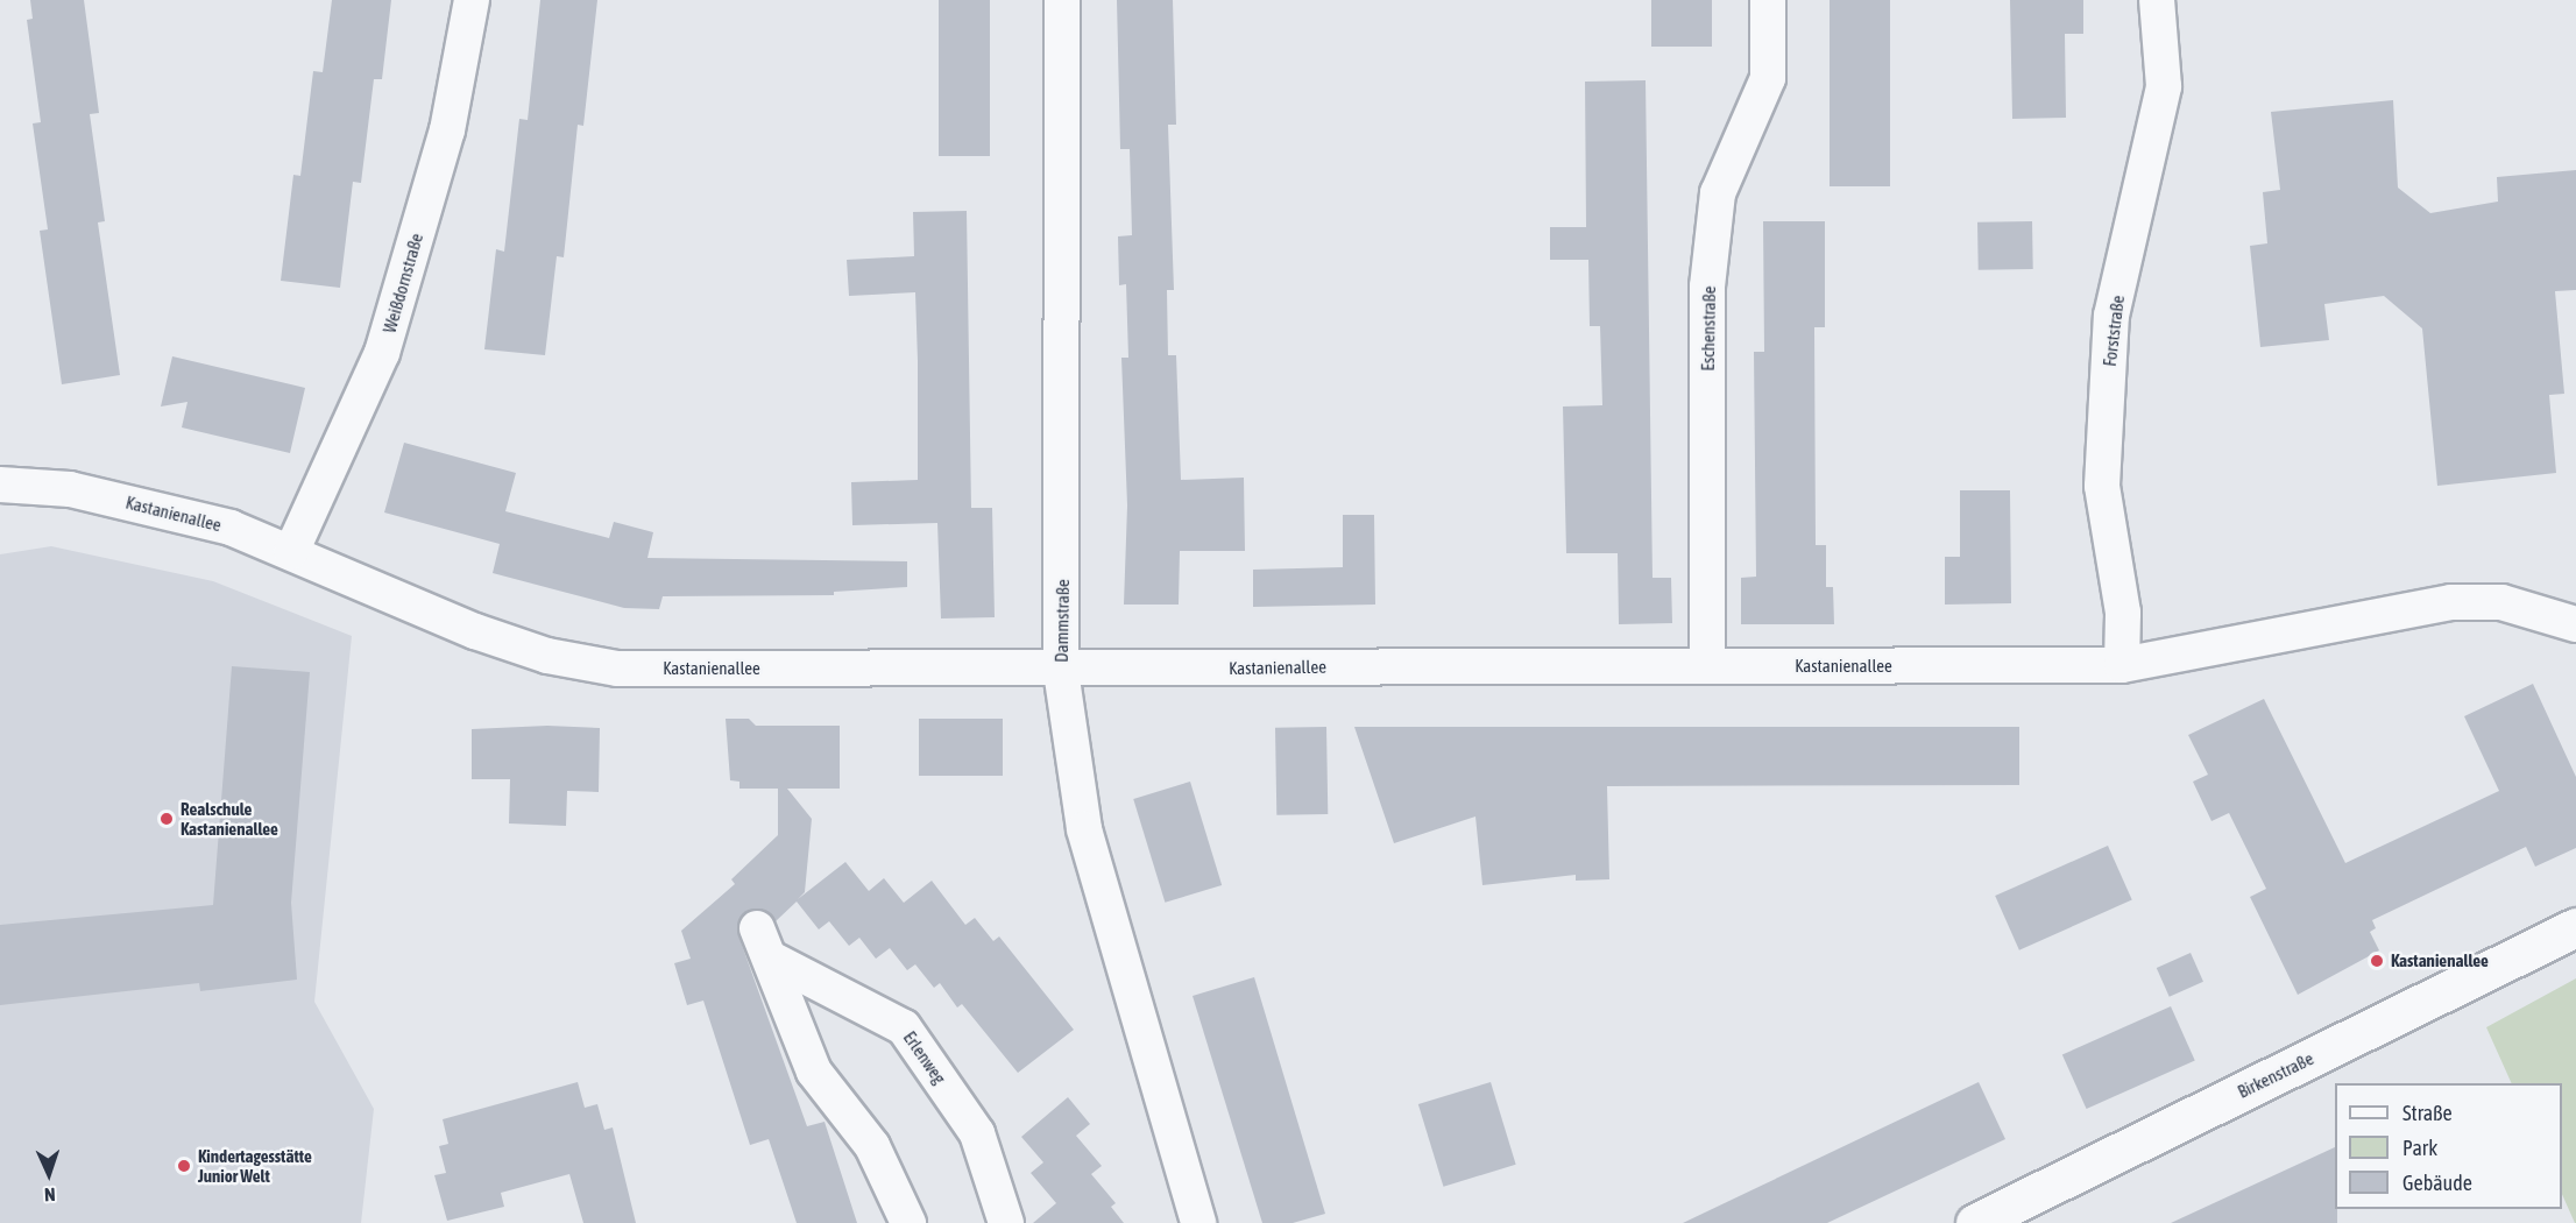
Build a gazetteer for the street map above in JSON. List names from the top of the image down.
{
  "streets": {
    "street": [
      "Weißdornstraße",
      "Eschenstraße",
      "Forststraße",
      "Kastanienallee",
      "Dammstraße",
      "Erlenweg",
      "Birkenstraße"
    ]
  },
  "crossings": [
    ["Weißdornstraße", "Kastanienallee"],
    ["Eschenstraße", "Kastanienallee"],
    ["Forststraße", "Kastanienallee"],
    ["Kastanienallee", "Dammstraße"]
  ],
  "places": ["Realschule Kastanienallee", "Kastanienallee", "Kindertagesstätte Junior Welt"],
  "legend": ["Straße", "Park", "Gebäude"],
  "north": "bottom"
}
